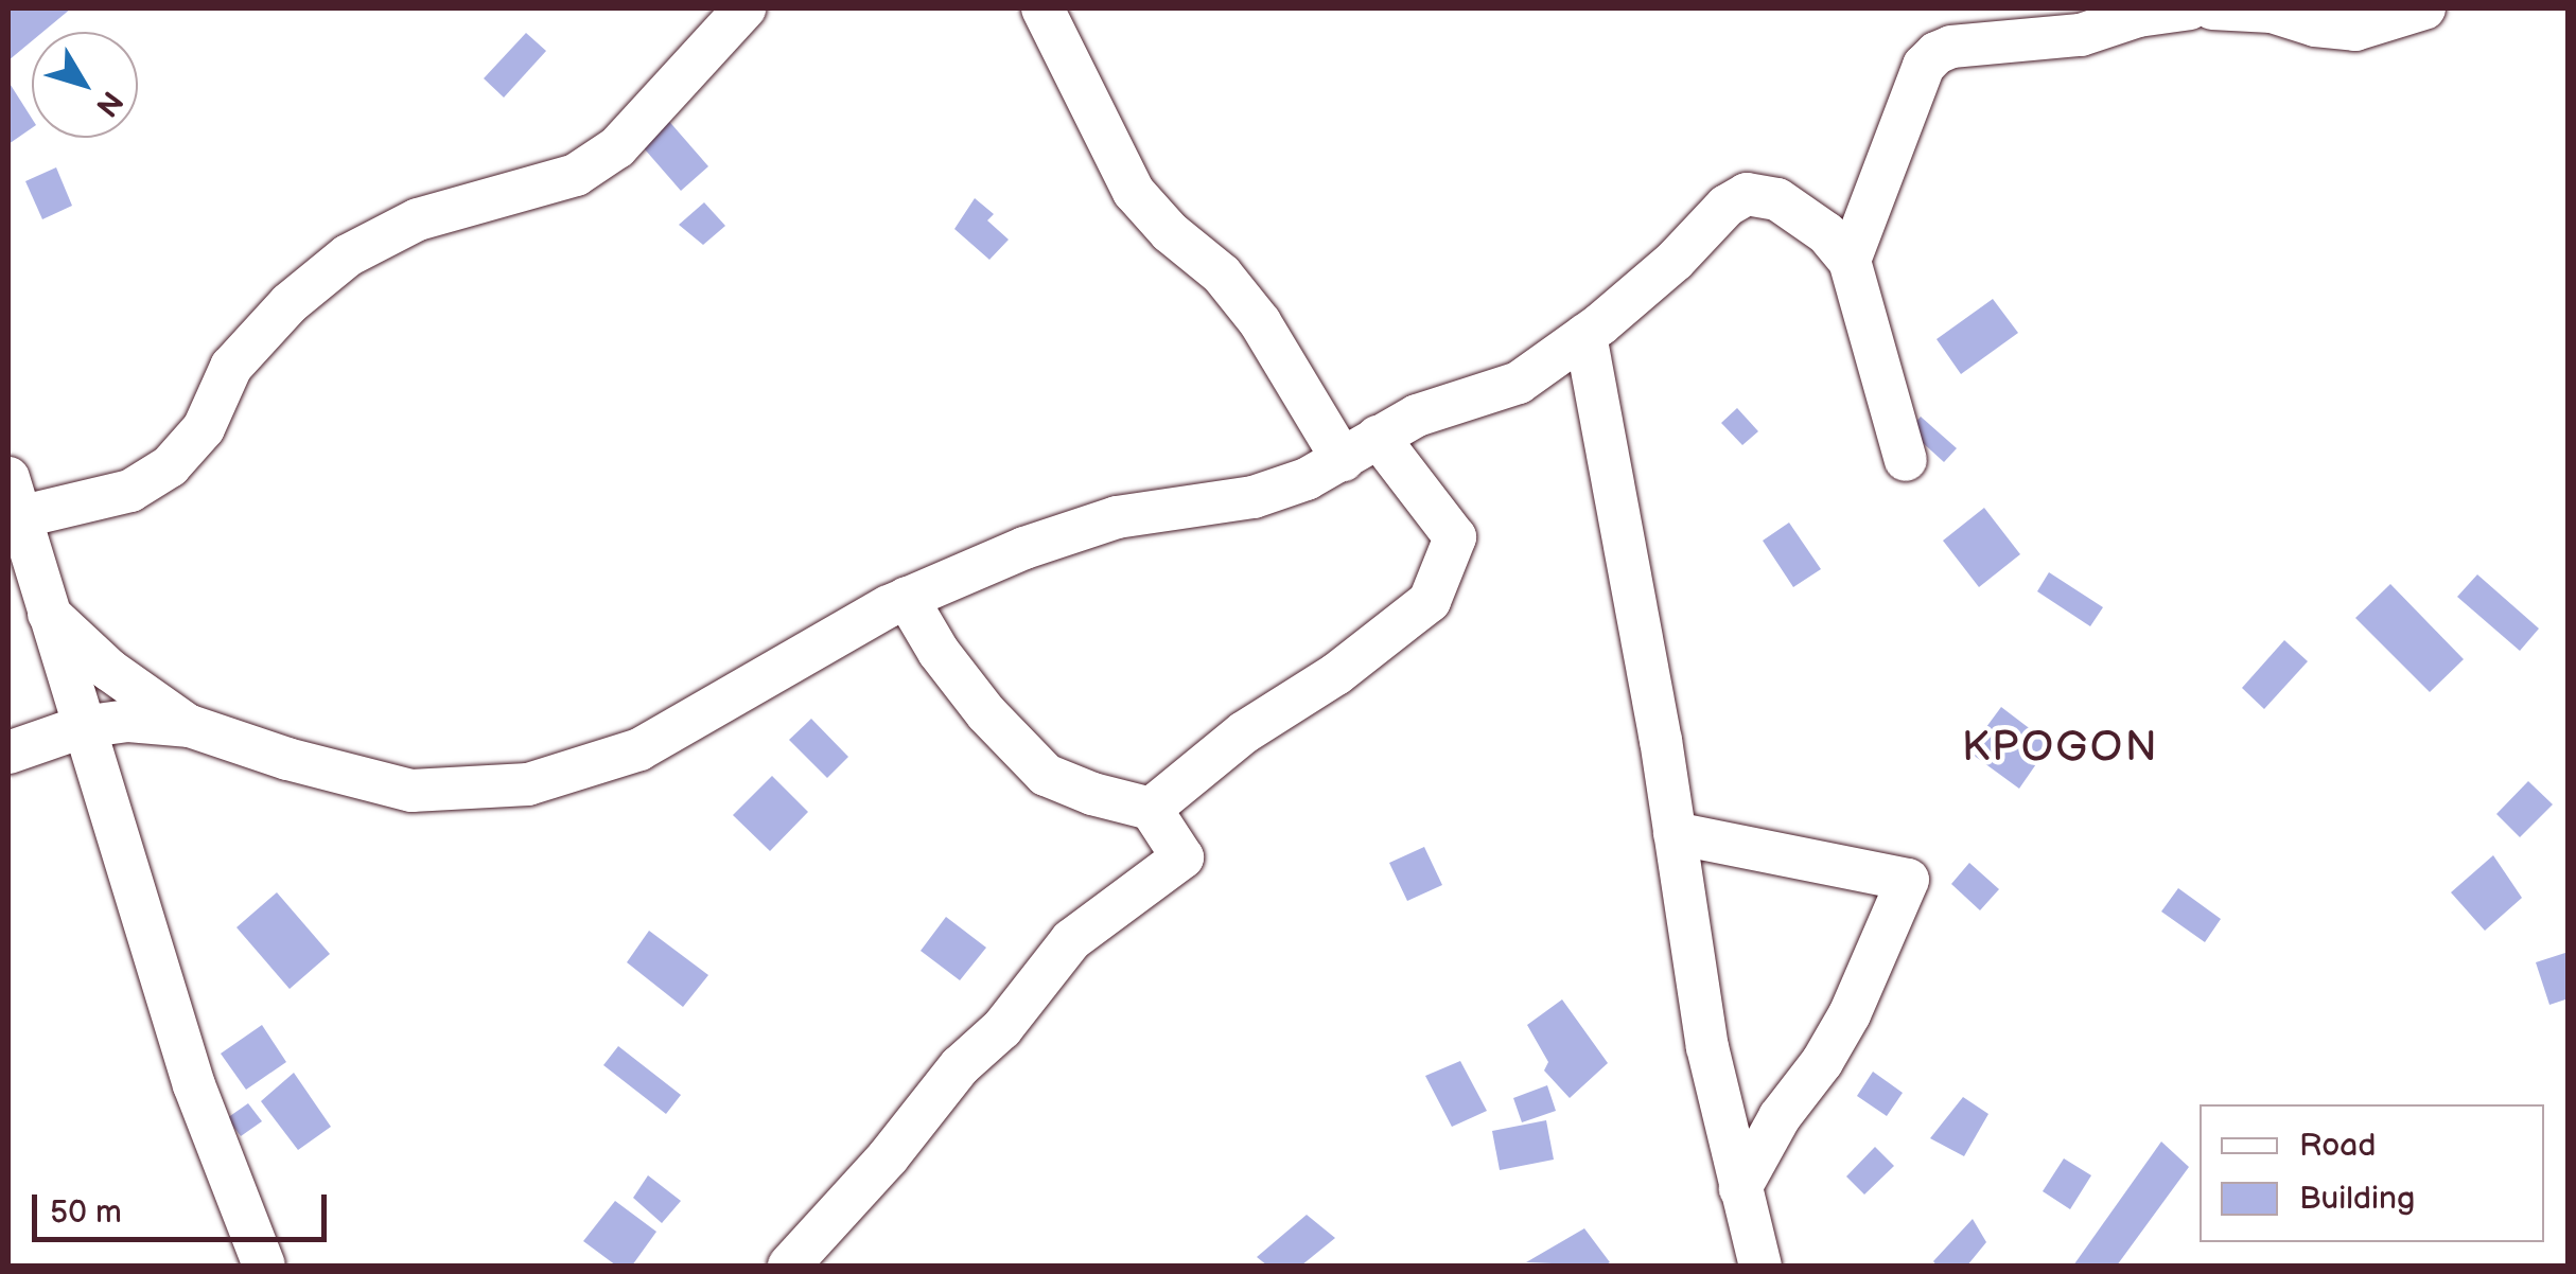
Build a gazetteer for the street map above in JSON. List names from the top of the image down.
{
  "districts": ["KPOGON"],
  "legend": ["Road", "Building"],
  "scale_bar": "50 m",
  "north": "bottom right"
}
